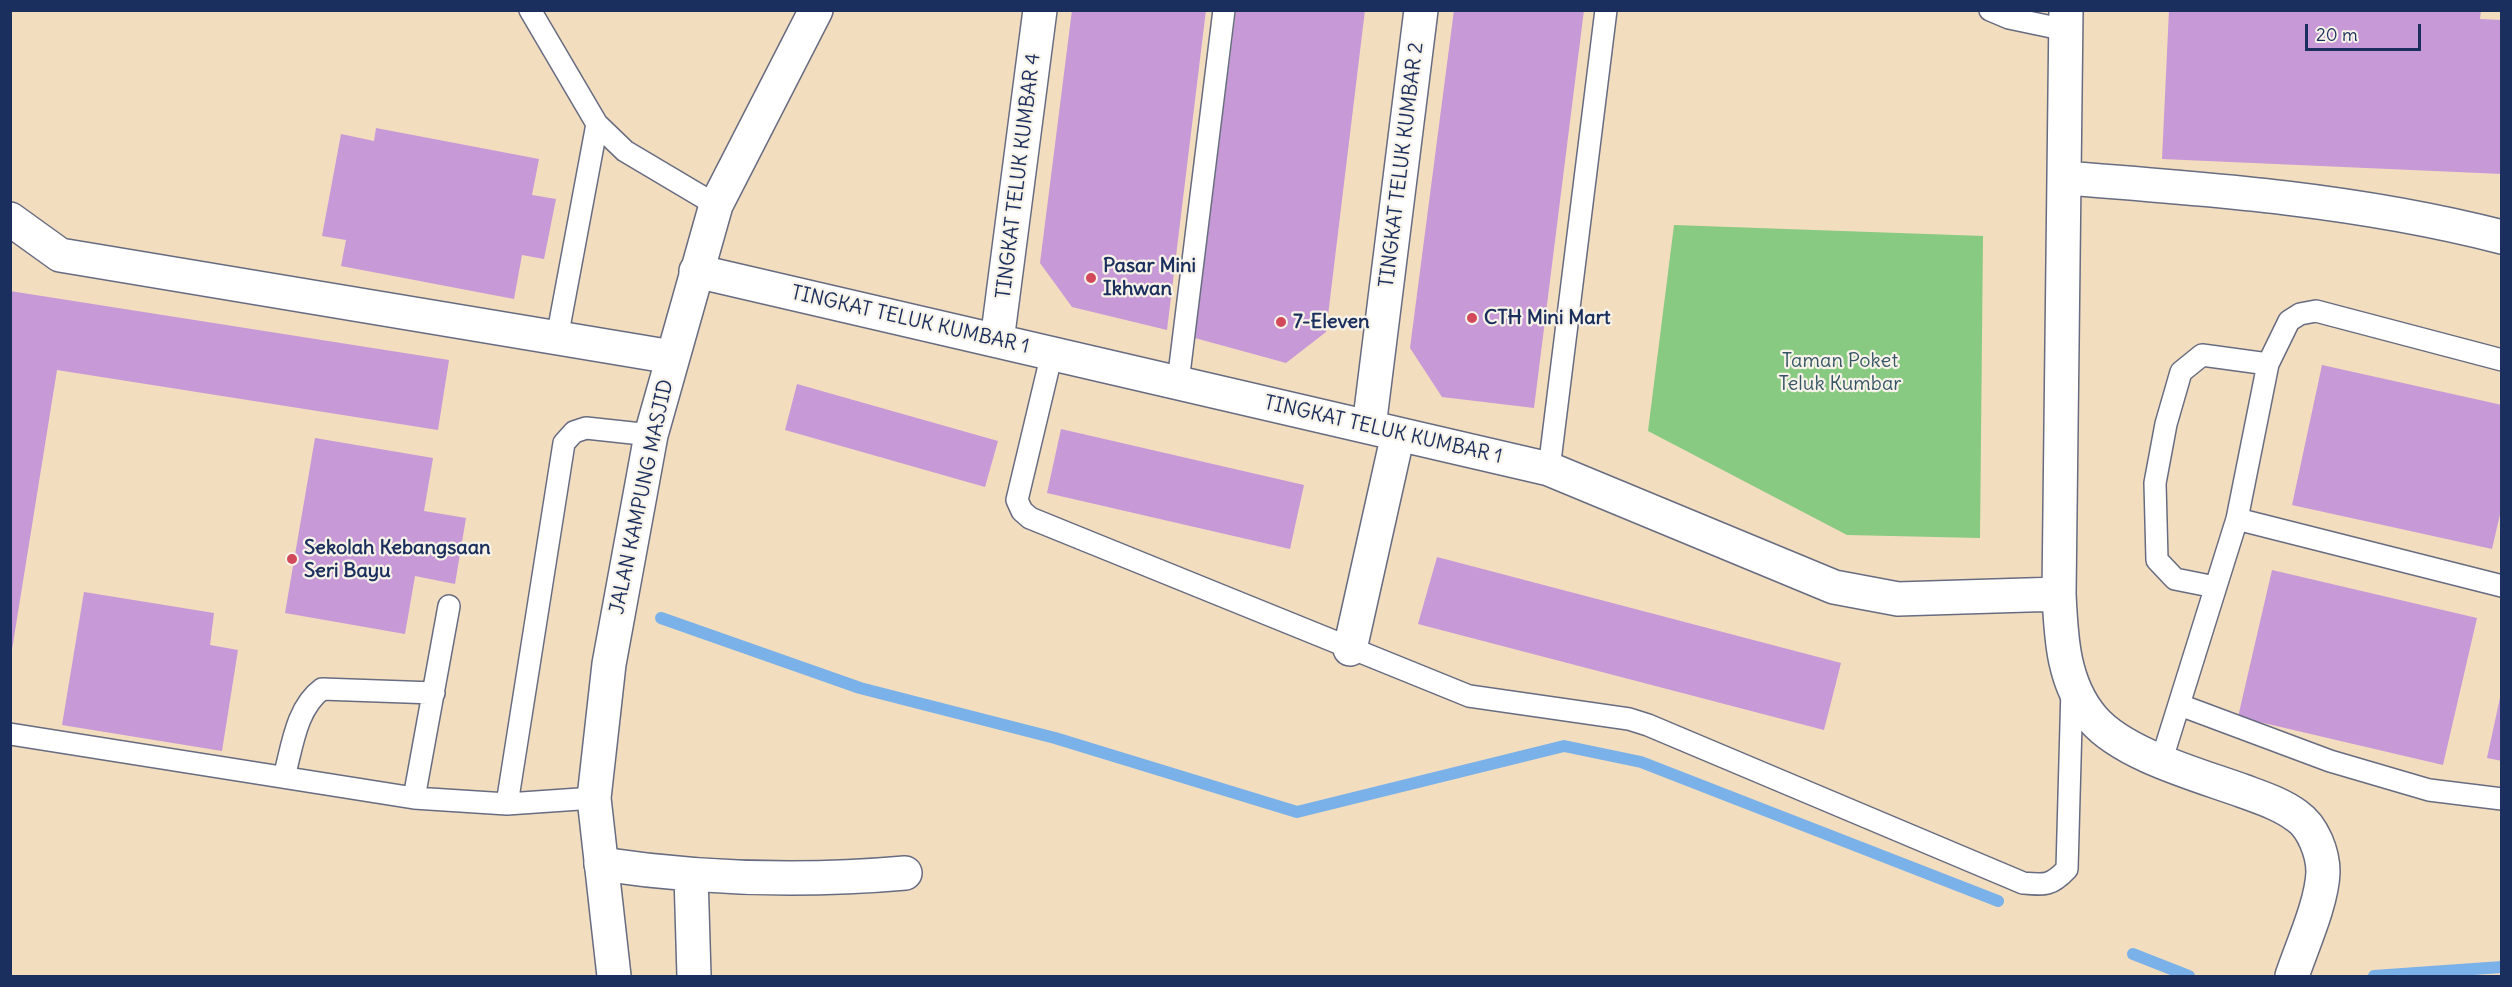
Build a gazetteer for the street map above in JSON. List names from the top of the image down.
{
  "streets": {
    "street": [
      "TINGKAT TELUK KUMBAR 2",
      "TINGKAT TELUK KUMBAR 4",
      "TINGKAT TELUK KUMBAR 1",
      "JALAN KAMPUNG MASJID"
    ]
  },
  "crossings": [
    ["TINGKAT TELUK KUMBAR 2", "TINGKAT TELUK KUMBAR 1"],
    ["TINGKAT TELUK KUMBAR 4", "TINGKAT TELUK KUMBAR 1"],
    ["TINGKAT TELUK KUMBAR 1", "JALAN KAMPUNG MASJID"]
  ],
  "parks": ["Taman Poket Teluk Kumbar"],
  "places": [
    "Pasar Mini Ikhwan",
    "CTH Mini Mart",
    "7-Eleven",
    "Sekolah Kebangsaan Seri Bayu"
  ],
  "scale_bar": "20 m"
}
